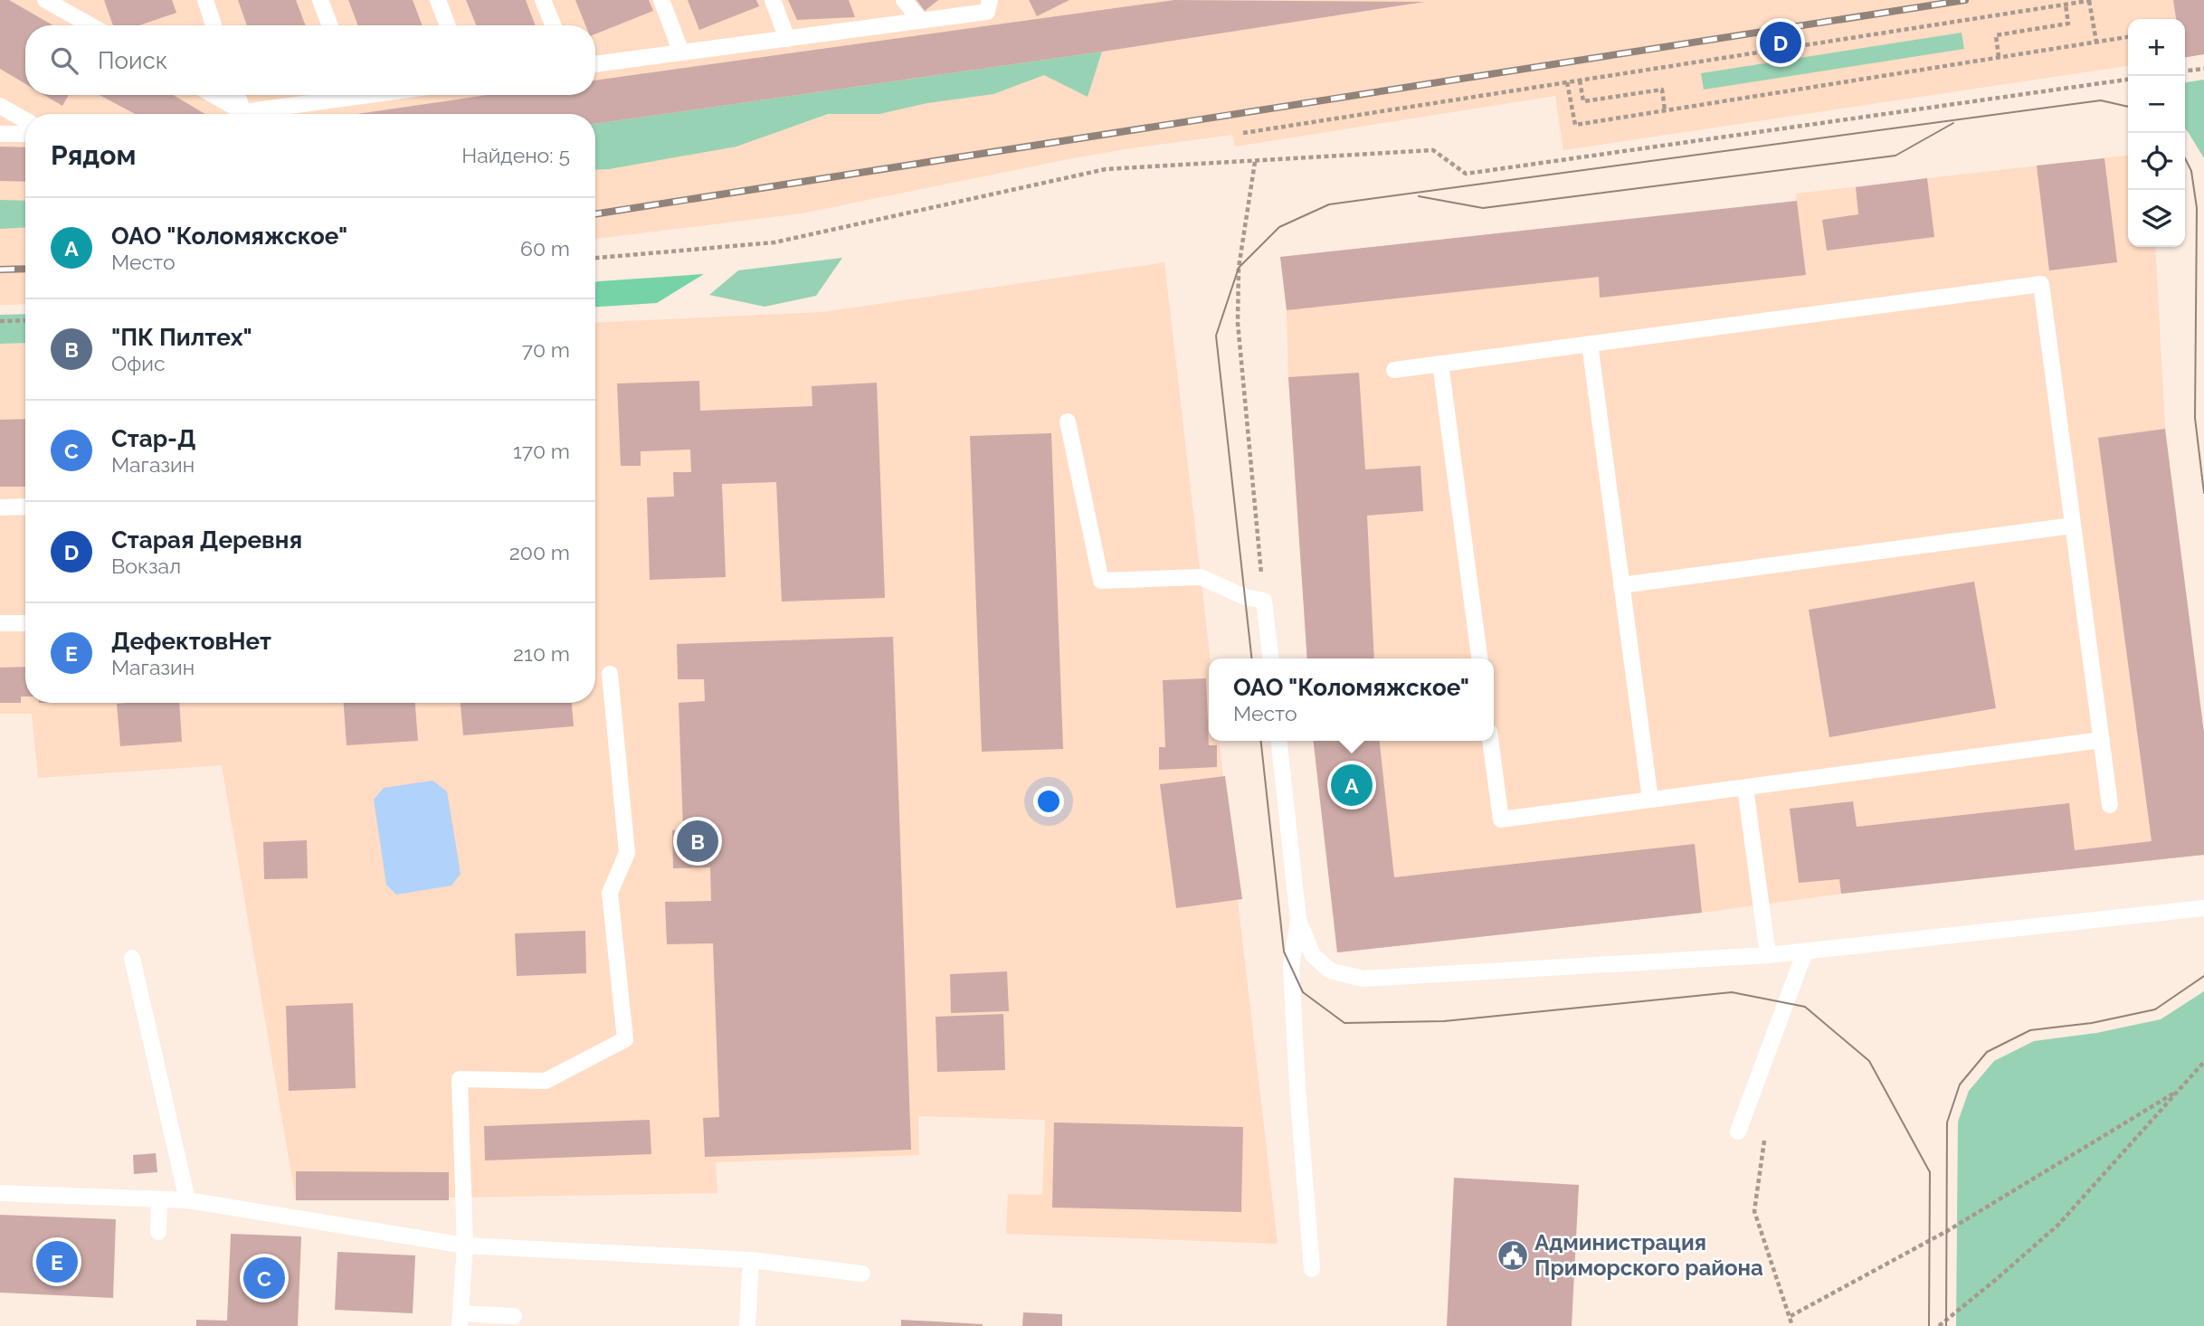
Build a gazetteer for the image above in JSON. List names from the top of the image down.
{
  "places": {
    "public building": ["Администрация Приморского района"]
  },
  "page": {
    "pins": [
      "D",
      "A",
      "B",
      "E",
      "C"
    ],
    "map_buttons": ["+", "−"],
    "search": "Поиск",
    "heading": ["Рядом", "Найдено: 5"],
    "list": [
      {
        "mark": "A",
        "name": "ОАО \"Коломяжское\"",
        "note": "Место",
        "value": "60 m"
      },
      {
        "mark": "B",
        "name": "\"ПК Пилтех\"",
        "note": "Офис",
        "value": "70 m"
      },
      {
        "mark": "C",
        "name": "Стар-Д",
        "note": "Магазин",
        "value": "170 m"
      },
      {
        "mark": "D",
        "name": "Старая Деревня",
        "note": "Вокзал",
        "value": "200 m"
      },
      {
        "mark": "E",
        "name": "ДефектовНет",
        "note": "Магазин",
        "value": "210 m"
      }
    ],
    "popup": ["ОАО \"Коломяжское\"", "Место"]
  }
}
